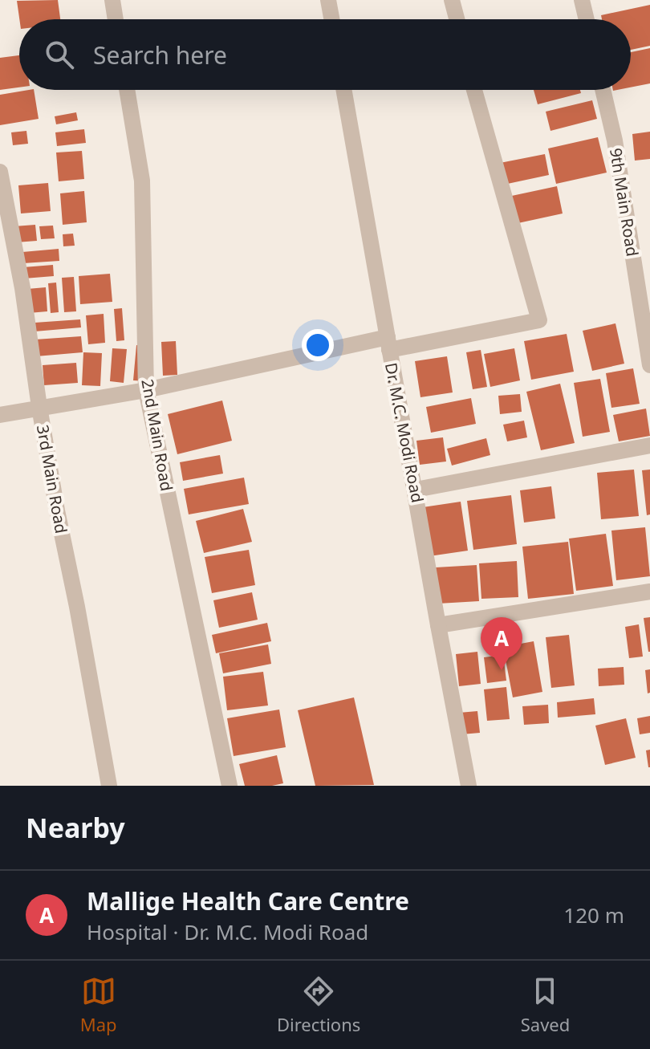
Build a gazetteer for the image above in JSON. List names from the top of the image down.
{
  "streets": {
    "street": [
      "9th Main Road",
      "Dr. M.C. Modi Road",
      "2nd Main Road",
      "3rd Main Road"
    ]
  },
  "page": {
    "search": "Search here",
    "pins": "A",
    "heading": "Nearby",
    "list": [
      {
        "mark": "A",
        "name": "Mallige Health Care Centre",
        "note": "Hospital · Dr. M.C. Modi Road",
        "value": "120 m"
      }
    ],
    "nav": ["Map", "Directions", "Saved"]
  }
}
